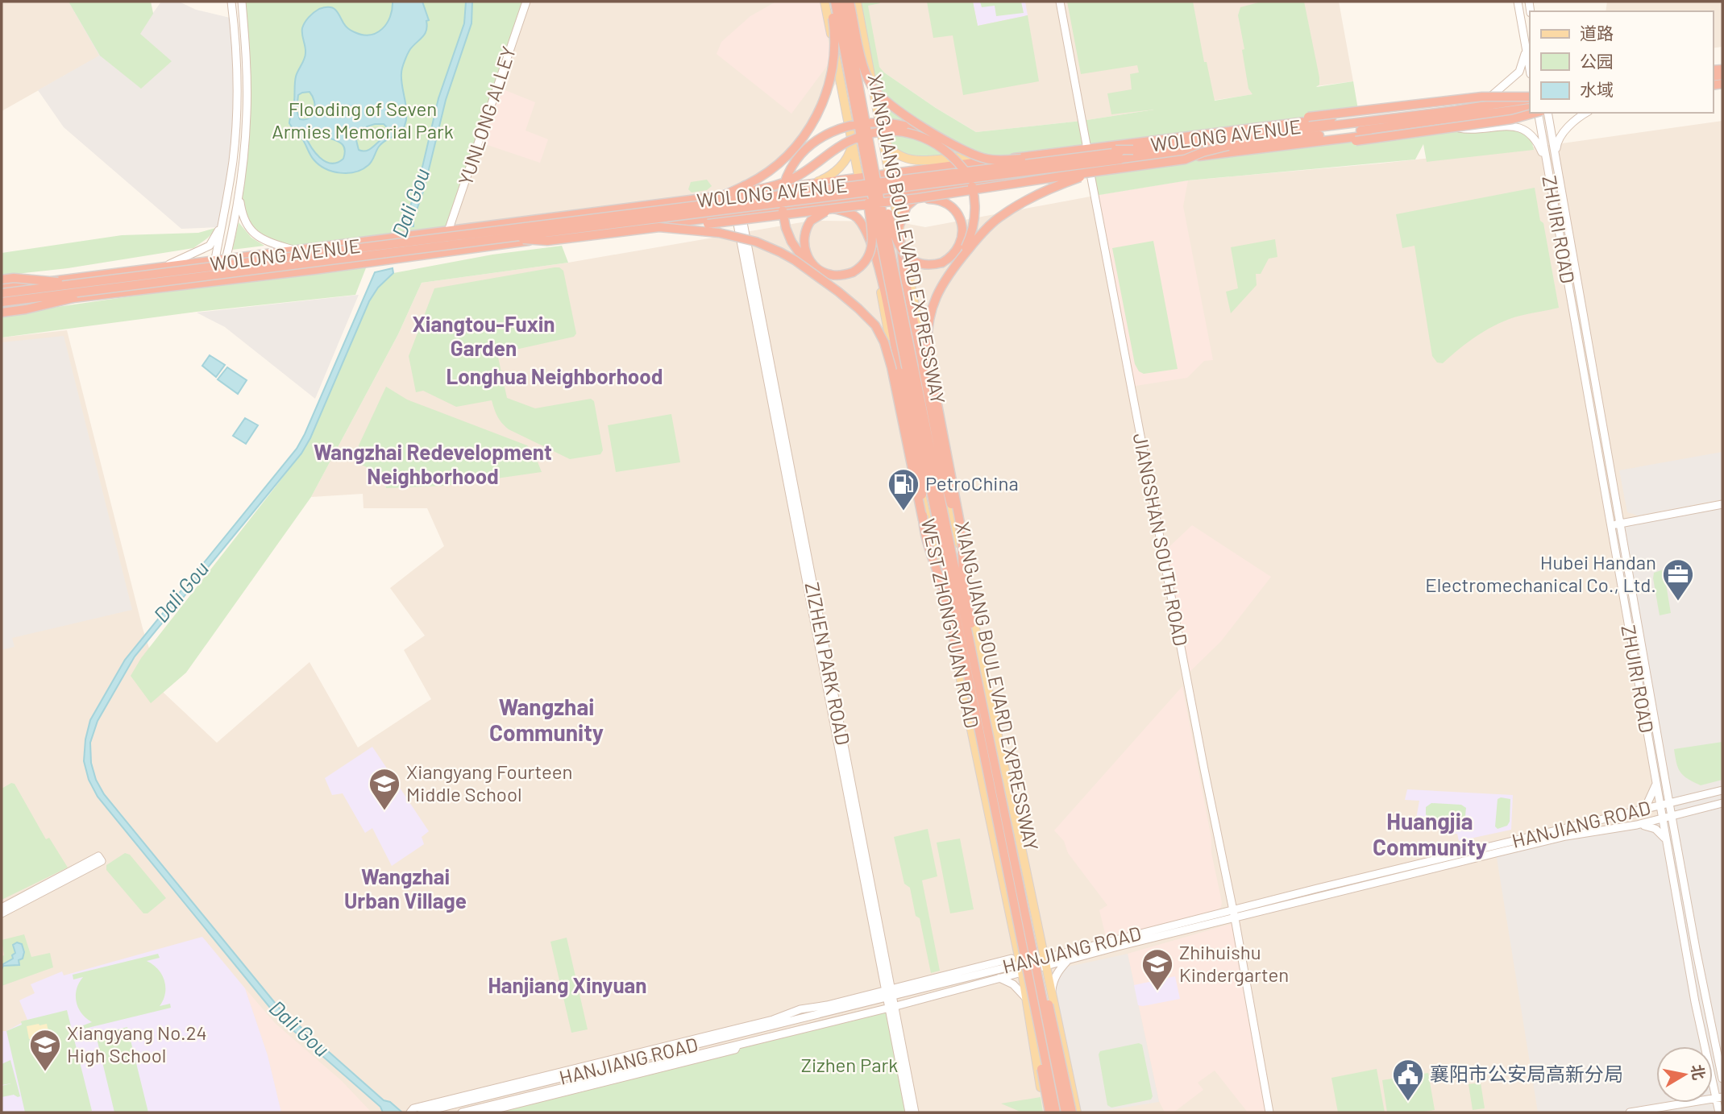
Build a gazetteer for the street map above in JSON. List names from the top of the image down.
{
  "streets": {
    "highway": ["WOLONG AVENUE", "XIANGJIANG BOULEVARD EXPRESSWAY"],
    "main road": [
      "YUNLONG ALLEY",
      "ZHUIRI ROAD",
      "JIANGSHAN SOUTH ROAD",
      "WEST ZHONGYUAN ROAD",
      "ZIZHEN PARK ROAD",
      "HANJIANG ROAD"
    ]
  },
  "crossings": [
    ["YUNLONG ALLEY", "WOLONG AVENUE"],
    ["WOLONG AVENUE", "JIANGSHAN SOUTH ROAD"],
    ["WOLONG AVENUE", "WEST ZHONGYUAN ROAD"],
    ["WOLONG AVENUE", "ZIZHEN PARK ROAD"],
    ["ZHUIRI ROAD", "HANJIANG ROAD"],
    ["JIANGSHAN SOUTH ROAD", "HANJIANG ROAD"],
    ["WEST ZHONGYUAN ROAD", "HANJIANG ROAD"],
    ["ZIZHEN PARK ROAD", "HANJIANG ROAD"]
  ],
  "districts": [
    "Xiangtou-Fuxin Garden",
    "Longhua Neighborhood",
    "Wangzhai Redevelopment Neighborhood",
    "Wangzhai Community",
    "Huangjia Community",
    "Wangzhai Urban Village",
    "Hanjiang Xinyuan"
  ],
  "water": ["Dali Gou"],
  "parks": ["Flooding of Seven Armies Memorial Park", "Zizhen Park"],
  "places": {
    "fuel station": ["PetroChina"],
    "office": ["Hubei Handan Electromechanical Co., Ltd."],
    "school or university": ["Xiangyang Fourteen Middle School", "Zhihuishu Kindergarten", "Xiangyang No.24 High School"],
    "public building": ["襄阳市公安局高新分局"]
  },
  "legend": ["道路", "公园", "水域"],
  "north": "right"
}
